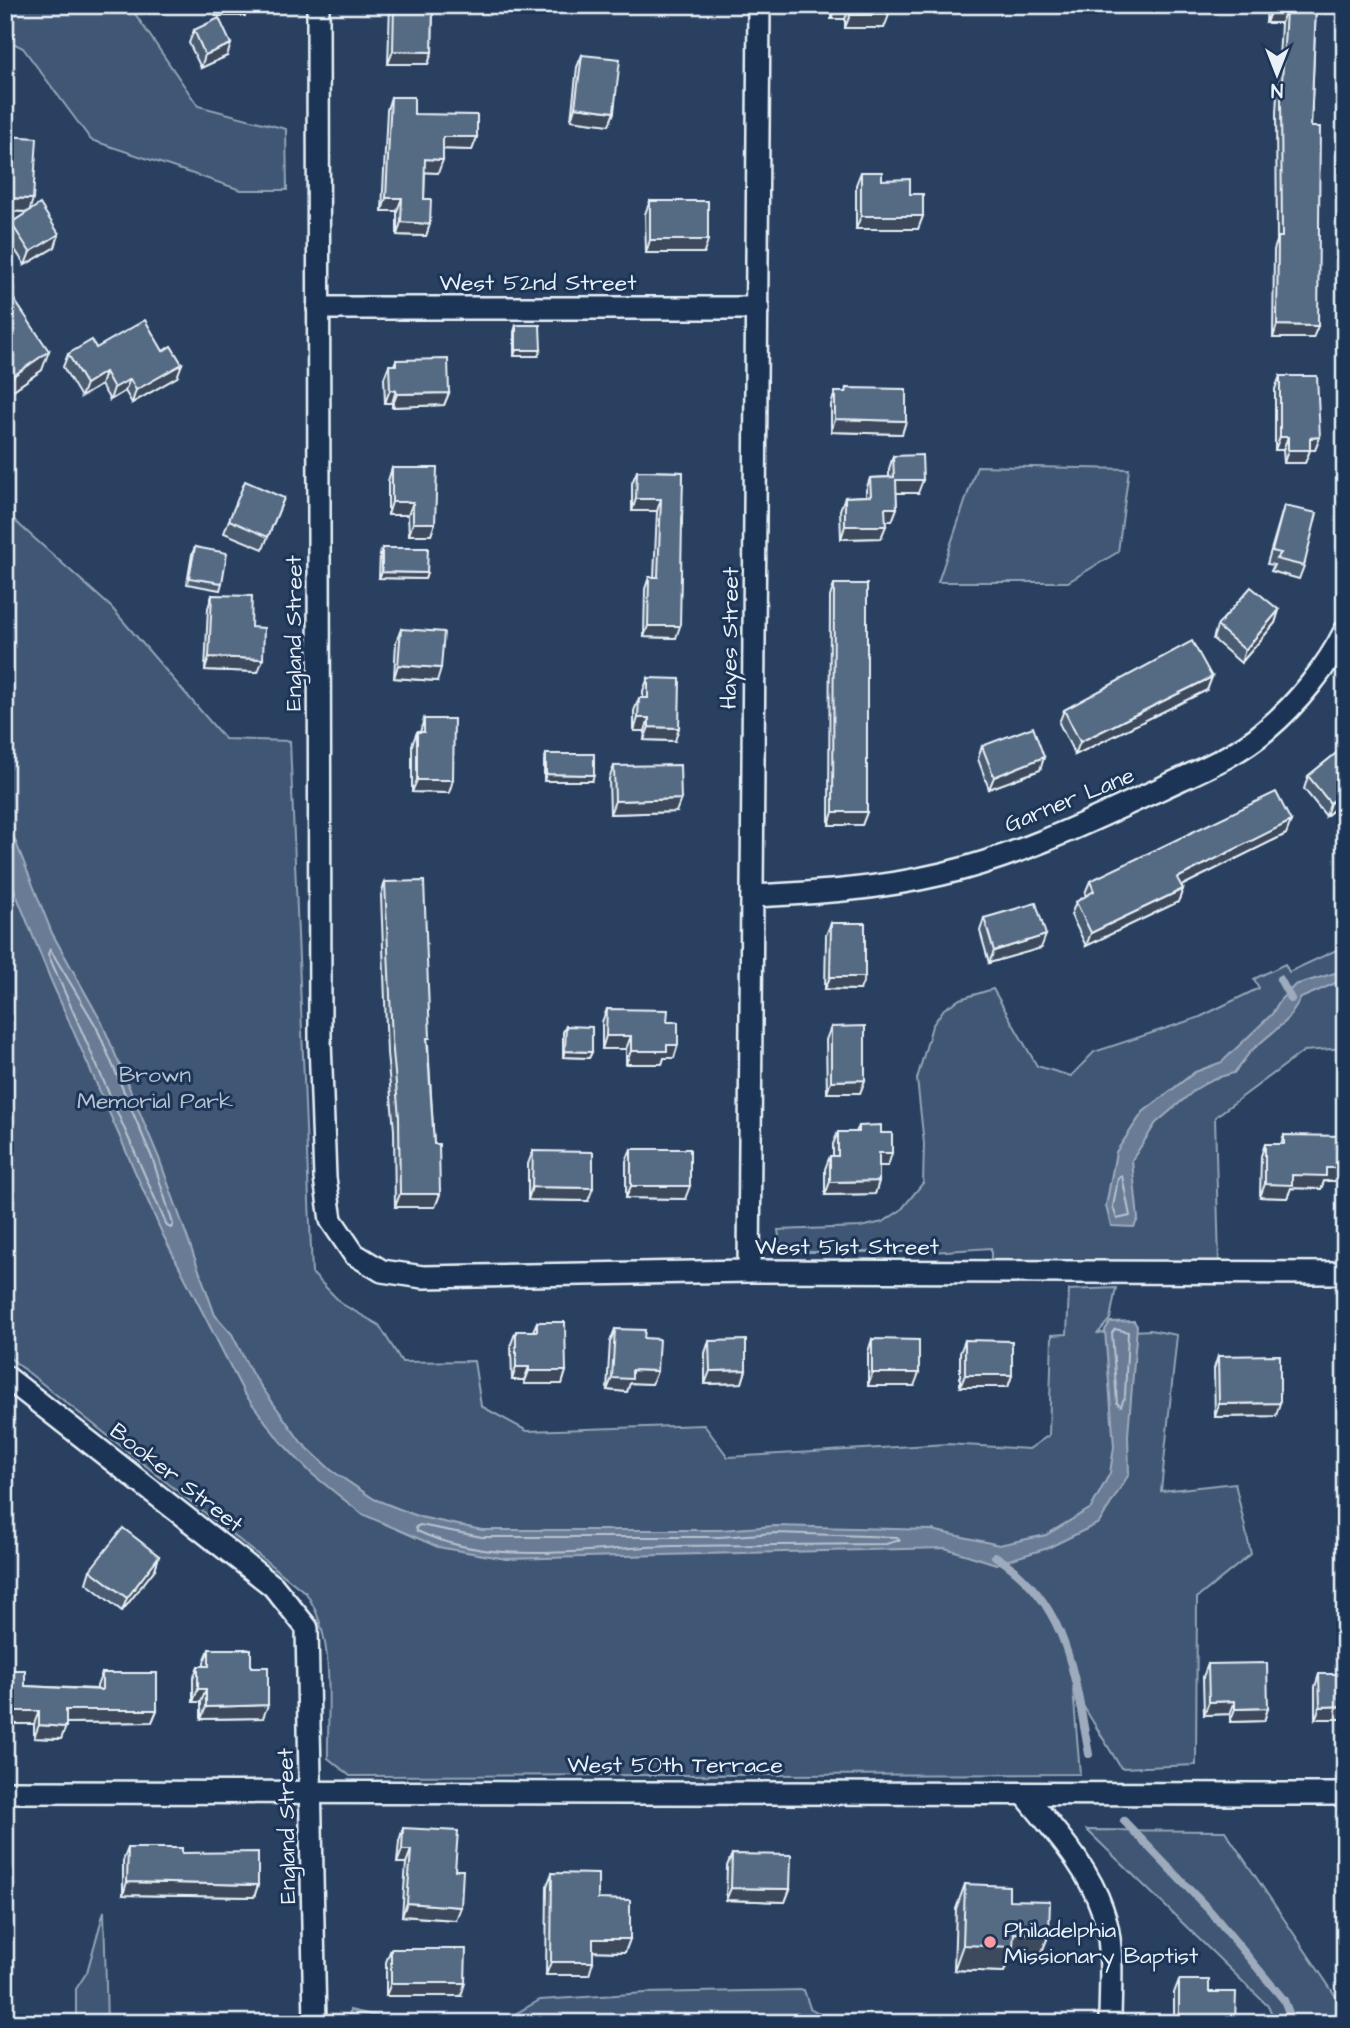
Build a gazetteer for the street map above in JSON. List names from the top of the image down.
{
  "streets": {
    "street": [
      "West 52nd Street",
      "England Street",
      "Hayes Street",
      "Garner Lane",
      "West 51st Street",
      "Booker Street",
      "West 50th Terrace"
    ]
  },
  "crossings": [
    ["West 52nd Street", "England Street"],
    ["West 52nd Street", "Hayes Street"],
    ["England Street", "West 51st Street"],
    ["England Street", "Booker Street"],
    ["England Street", "West 50th Terrace"],
    ["Hayes Street", "Garner Lane"],
    ["Hayes Street", "West 51st Street"]
  ],
  "parks": ["Brown Memorial Park"],
  "places": ["Philadelphia Missionary Baptist"],
  "north": "bottom"
}
